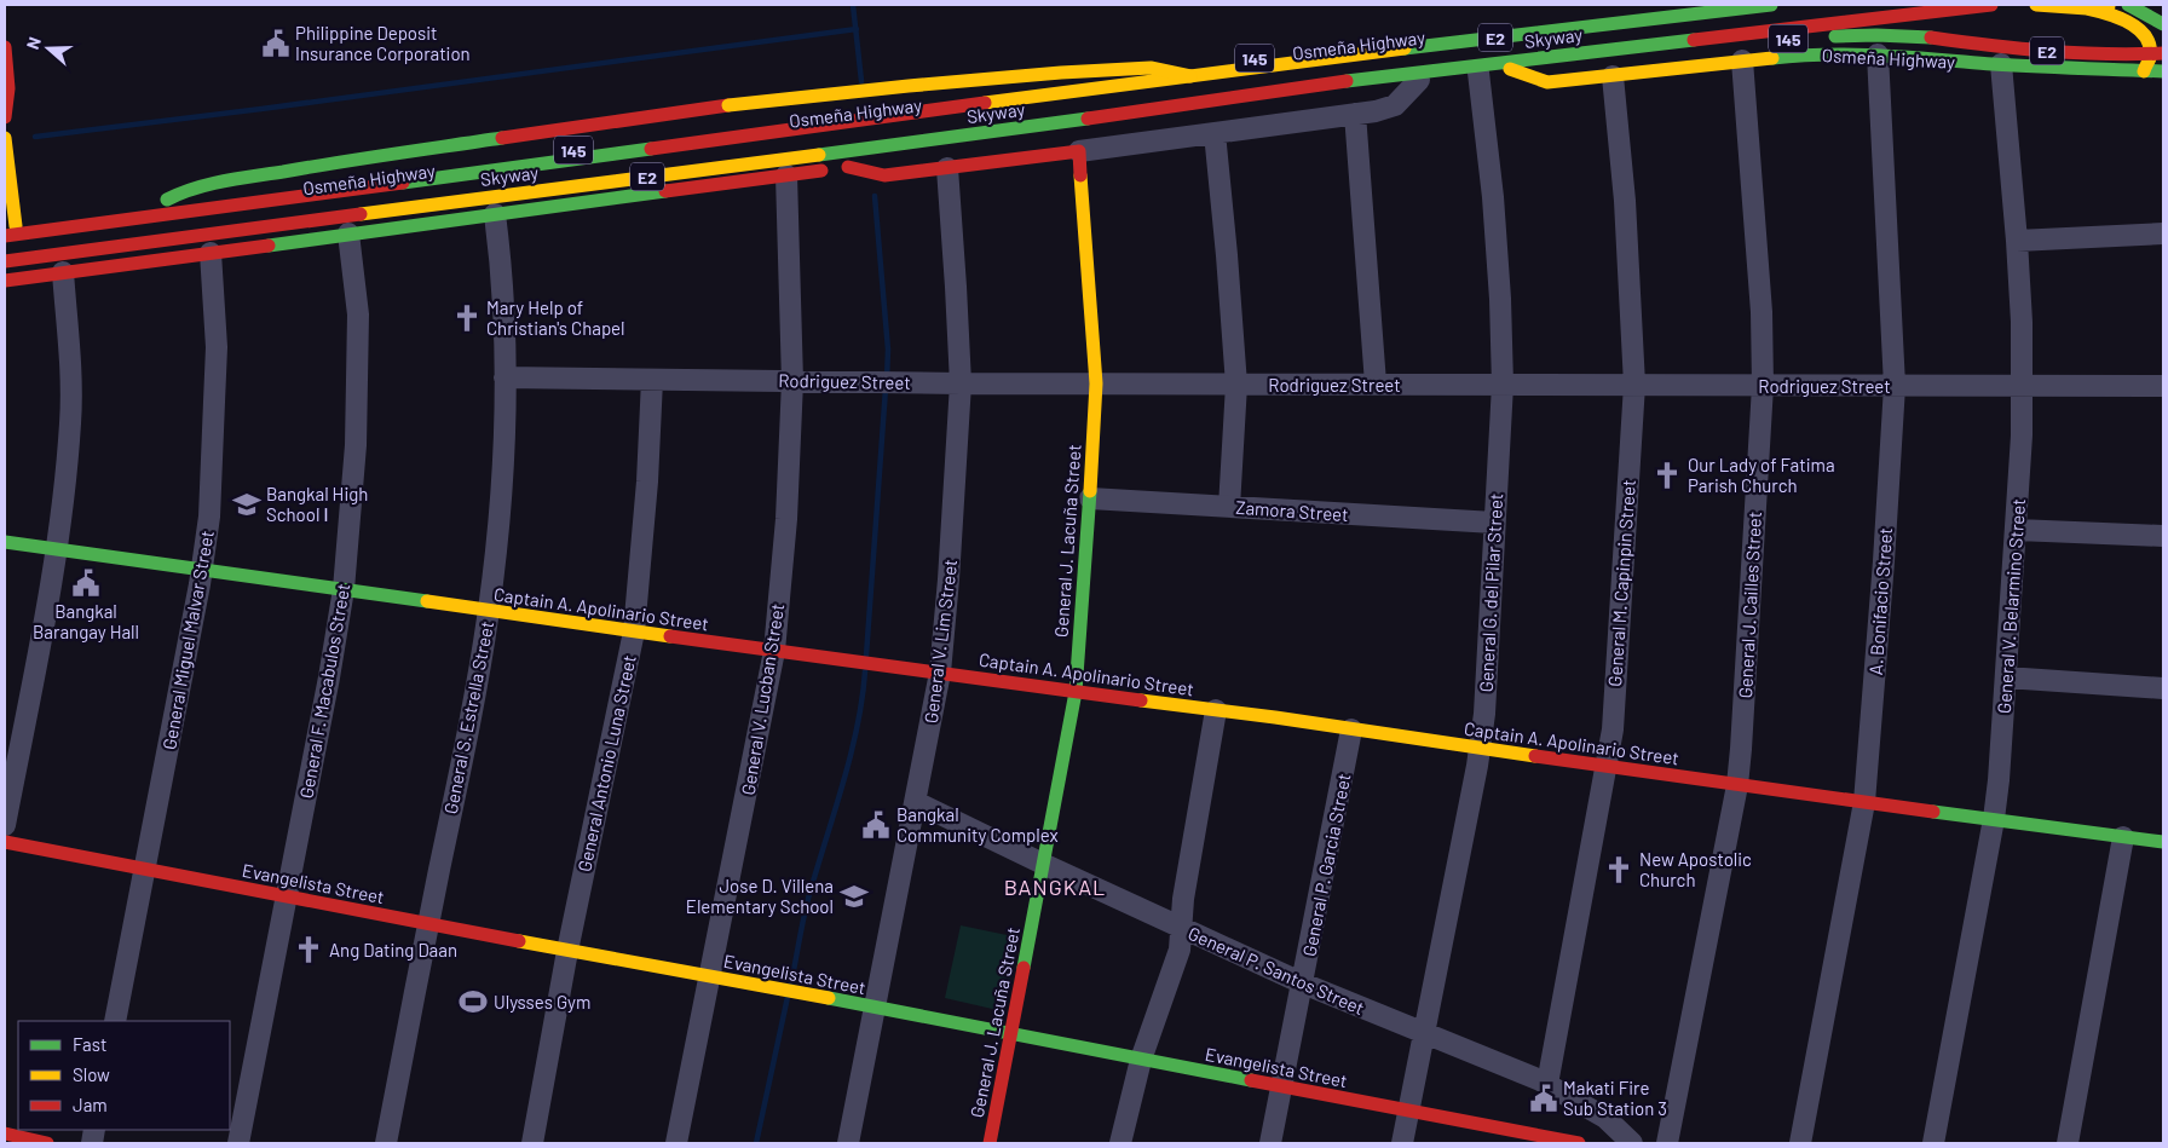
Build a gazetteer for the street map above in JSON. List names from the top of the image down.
{
  "streets": {
    "main road": [
      "E2",
      "Skyway",
      "145",
      "Osmeña Highway",
      "General J. Lacuña Street",
      "Captain A. Apolinario Street",
      "Evangelista Street"
    ],
    "street": [
      "Rodriguez Street",
      "Zamora Street",
      "General M. Capinpin Street",
      "General G. del Pilar Street",
      "A. Bonifacio Street",
      "General J. Cailles Street",
      "General V. Belarmino Street",
      "General Miguel Malvar Street",
      "General V. Lim Street",
      "General F. Macabulos Street",
      "General V. Lucban Street",
      "General S. Estrella Street",
      "General Antonio Luna Street",
      "General P. Garcia Street",
      "General P. Santos Street"
    ]
  },
  "crossings": [
    ["Osmeña Highway", "General J. Lacuña Street"],
    ["Osmeña Highway", "General M. Capinpin Street"],
    ["Osmeña Highway", "General G. del Pilar Street"],
    ["Osmeña Highway", "A. Bonifacio Street"],
    ["Osmeña Highway", "General J. Cailles Street"],
    ["Osmeña Highway", "General V. Belarmino Street"],
    ["Osmeña Highway", "General Miguel Malvar Street"],
    ["Osmeña Highway", "General V. Lim Street"],
    ["Osmeña Highway", "General F. Macabulos Street"],
    ["Osmeña Highway", "General V. Lucban Street"],
    ["Osmeña Highway", "General S. Estrella Street"],
    ["Rodriguez Street", "General J. Lacuña Street"],
    ["Rodriguez Street", "General M. Capinpin Street"],
    ["Rodriguez Street", "General G. del Pilar Street"],
    ["Rodriguez Street", "A. Bonifacio Street"],
    ["Rodriguez Street", "General J. Cailles Street"],
    ["Rodriguez Street", "General V. Belarmino Street"],
    ["Rodriguez Street", "General V. Lim Street"],
    ["Rodriguez Street", "General V. Lucban Street"],
    ["Rodriguez Street", "General S. Estrella Street"],
    ["Rodriguez Street", "General Antonio Luna Street"],
    ["Zamora Street", "General J. Lacuña Street"],
    ["Zamora Street", "General G. del Pilar Street"],
    ["General J. Lacuña Street", "Captain A. Apolinario Street"],
    ["General J. Lacuña Street", "Evangelista Street"],
    ["General J. Lacuña Street", "General P. Santos Street"],
    ["General M. Capinpin Street", "Captain A. Apolinario Street"],
    ["General M. Capinpin Street", "General P. Santos Street"],
    ["General G. del Pilar Street", "Captain A. Apolinario Street"],
    ["General G. del Pilar Street", "Evangelista Street"],
    ["General G. del Pilar Street", "General P. Santos Street"],
    ["A. Bonifacio Street", "Captain A. Apolinario Street"],
    ["General J. Cailles Street", "Captain A. Apolinario Street"],
    ["General V. Belarmino Street", "Captain A. Apolinario Street"],
    ["Captain A. Apolinario Street", "General Miguel Malvar Street"],
    ["Captain A. Apolinario Street", "General V. Lim Street"],
    ["Captain A. Apolinario Street", "General F. Macabulos Street"],
    ["Captain A. Apolinario Street", "General V. Lucban Street"],
    ["Captain A. Apolinario Street", "General S. Estrella Street"],
    ["Captain A. Apolinario Street", "General Antonio Luna Street"],
    ["Captain A. Apolinario Street", "General P. Garcia Street"],
    ["General Miguel Malvar Street", "Evangelista Street"],
    ["General V. Lim Street", "Evangelista Street"],
    ["General V. Lim Street", "General P. Santos Street"],
    ["General F. Macabulos Street", "Evangelista Street"],
    ["General V. Lucban Street", "Evangelista Street"],
    ["General S. Estrella Street", "Evangelista Street"],
    ["General Antonio Luna Street", "Evangelista Street"],
    ["General P. Garcia Street", "Evangelista Street"],
    ["General P. Garcia Street", "General P. Santos Street"]
  ],
  "districts": ["BANGKAL"],
  "places": {
    "public building": [
      "Philippine Deposit Insurance Corporation",
      "Bangkal Barangay Hall",
      "Bangkal Community Complex",
      "Makati Fire Sub Station 3"
    ],
    "church": [
      "Mary Help of Christian's Chapel",
      "Our Lady of Fatima Parish Church",
      "New Apostolic Church",
      "Ang Dating Daan"
    ],
    "school or university": ["Bangkal High School Ⅰ", "Jose D. Villena Elementary School"],
    "sports": ["Ulysses Gym"]
  },
  "legend": ["Fast", "Slow", "Jam"],
  "north": "left"
}
